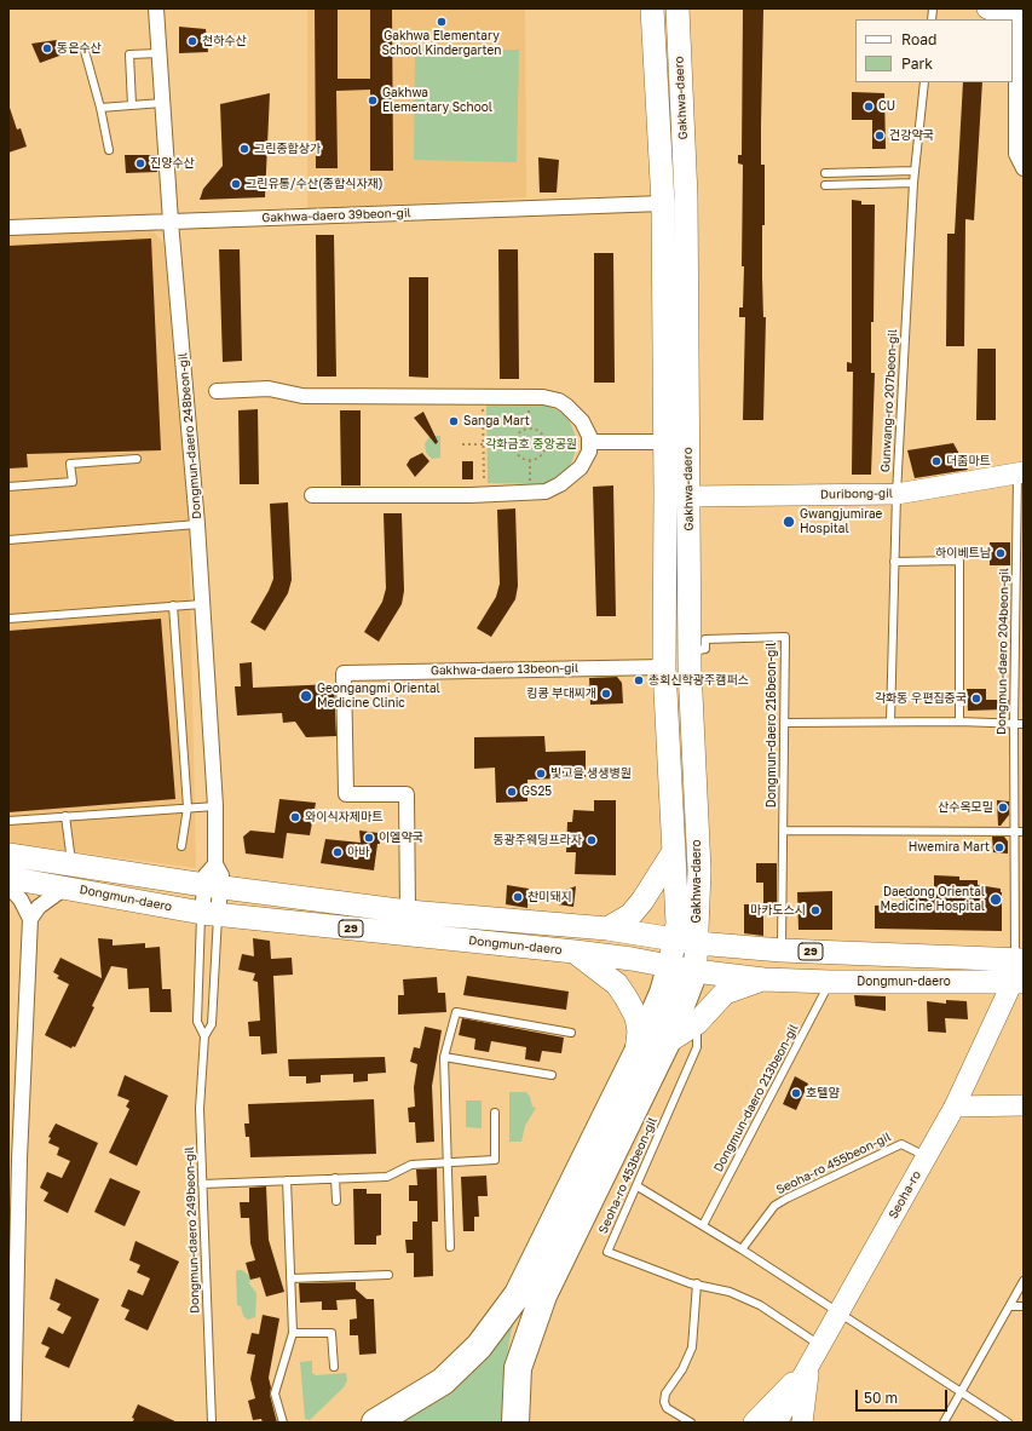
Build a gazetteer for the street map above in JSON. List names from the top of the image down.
{
  "streets": {
    "main road": [
      "Gakhwa-daero",
      "Duribong-gil",
      "Dongmun-daero",
      "29",
      "Seoha-ro"
    ],
    "street": ["Gakhwa-daero 39beon-gil", "Dongmun-daero 248beon-gil", "Gakhwa-daero 13beon-gil"],
    "lane": [
      "Gunwang-ro 207beon-gil",
      "Dongmun-daero 204beon-gil",
      "Dongmun-daero 216beon-gil",
      "Dongmun-daero 213beon-gil",
      "Seoha-ro 455beon-gil",
      "Seoha-ro 453beon-gil",
      "Dongmun-daero 249beon-gil"
    ]
  },
  "crossings": [
    ["Gakhwa-daero", "Gakhwa-daero 39beon-gil"],
    ["Gakhwa-daero", "Duribong-gil"],
    ["Gakhwa-daero", "Gakhwa-daero 13beon-gil"],
    ["Gakhwa-daero", "Dongmun-daero 216beon-gil"],
    ["Gakhwa-daero", "Dongmun-daero"],
    ["Gakhwa-daero 39beon-gil", "Dongmun-daero 248beon-gil"],
    ["Gunwang-ro 207beon-gil", "Duribong-gil"],
    ["Dongmun-daero 248beon-gil", "Dongmun-daero"],
    ["Dongmun-daero 248beon-gil", "Dongmun-daero 249beon-gil"],
    ["Duribong-gil", "Dongmun-daero 204beon-gil"],
    ["Dongmun-daero 204beon-gil", "Dongmun-daero"],
    ["Dongmun-daero 204beon-gil", "Seoha-ro"],
    ["Gakhwa-daero 13beon-gil", "Dongmun-daero"],
    ["Dongmun-daero 216beon-gil", "Dongmun-daero"],
    ["Dongmun-daero", "Dongmun-daero 213beon-gil"],
    ["Dongmun-daero", "Seoha-ro"],
    ["Dongmun-daero", "Dongmun-daero 249beon-gil"],
    ["Seoha-ro 455beon-gil", "Seoha-ro"],
    ["Seoha-ro 453beon-gil", "Seoha-ro"]
  ],
  "parks": ["각화금호 중앙공원"],
  "places": [
    "Gakhwa Elementary School Kindergarten",
    "천하수산",
    "동은수산",
    "Gakhwa Elementary School",
    "CU",
    "건강약국",
    "그린종합상가",
    "진양수산",
    "그린유통/수산(종합식자재)",
    "Sanga Mart",
    "더줌마트",
    "Gwangjumirae Hospital",
    "하이베트남",
    "총회신학광주캠퍼스",
    "킹콩 부대찌개",
    "Geongangmi Oriental Medicine Clinic",
    "각화동 우편집중국",
    "빛고을 생생병원",
    "GS25",
    "산수옥모밀",
    "와이식자제마트",
    "이엘약국",
    "동광주웨딩프라자",
    "Hwemira Mart",
    "아바",
    "찬미돼지",
    "Daedong Oriental Medicine Hospital",
    "마카도스시",
    "호텔얌"
  ],
  "legend": ["Road", "Park"],
  "scale_bar": "50 m"
}
